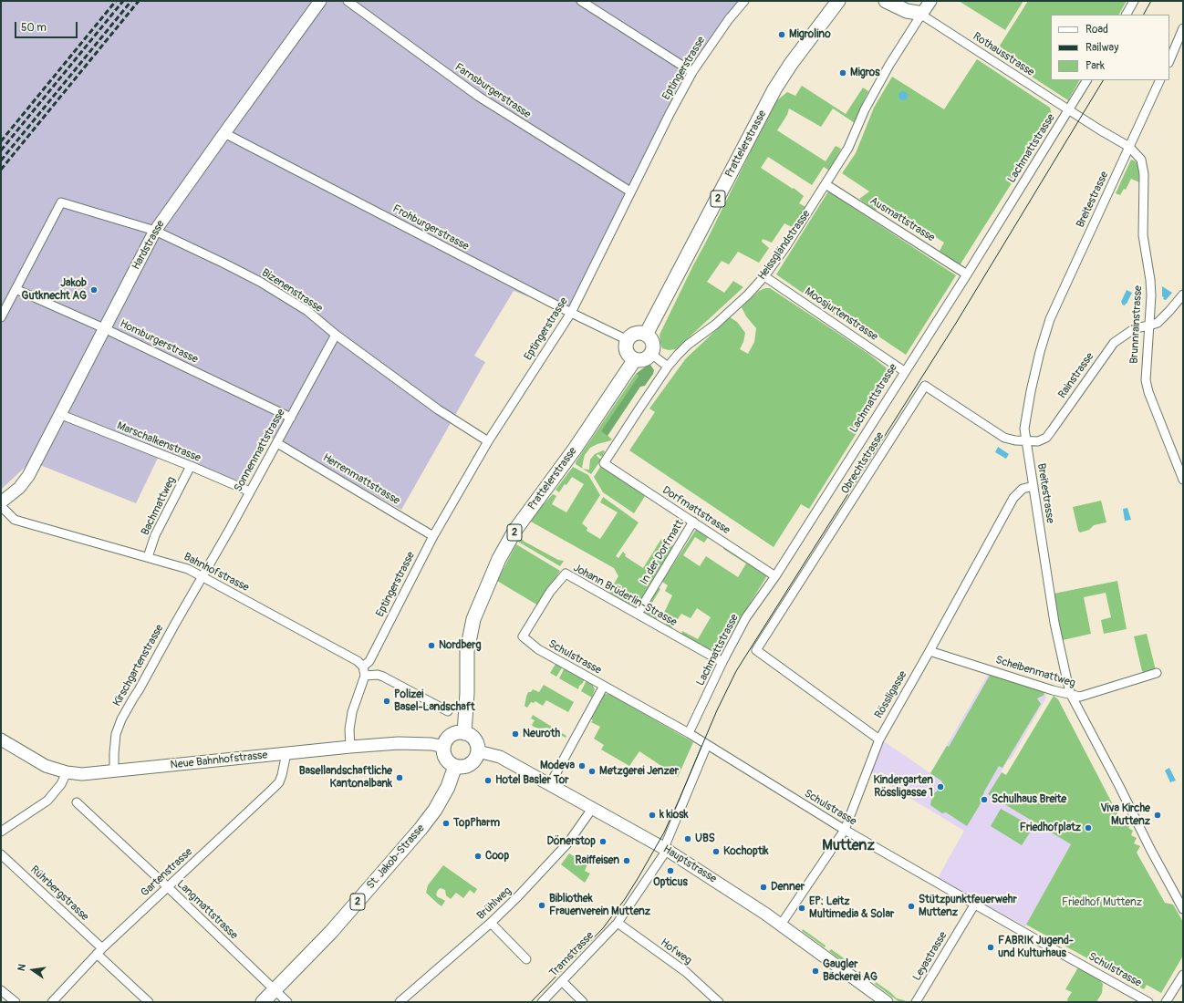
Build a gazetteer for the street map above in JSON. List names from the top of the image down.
{
  "streets": {
    "main road": ["Prattelerstrasse", "2", "St. Jakob-Strasse"],
    "street": [
      "Rothausstrasse",
      "Eptingerstrasse",
      "Farnsburgerstrasse",
      "Lachmattstrasse",
      "Breitestrasse",
      "Ausmattstrasse",
      "Frohburgerstrasse",
      "Hardstrasse",
      "Heissgländstrasse",
      "Bizenenstrasse",
      "Moosjurtenstrasse",
      "Brunnrainstrasse",
      "Homburgerstrasse",
      "Rainstrasse",
      "Marschalkenstrasse",
      "Sonnenmattstrasse",
      "Obrechtstrasse",
      "Herrenmattstrasse",
      "Bachmattweg",
      "Dorfmattstrasse",
      "In der Dorfmatt",
      "Bahnhofstrasse",
      "Johann Brüderlin-Strasse",
      "Schulstrasse",
      "Kirschgartenstrasse",
      "Scheibenmattweg",
      "Rössligasse",
      "Neue Bahnhofstrasse",
      "Hauptstrasse",
      "Gartenstrasse",
      "Rührbergstrasse",
      "Brühlweg",
      "Langmattstrasse",
      "Hofweg",
      "Tramstrasse",
      "Leyastrasse"
    ]
  },
  "crossings": [
    ["Rothausstrasse", "Lachmattstrasse"],
    ["Rothausstrasse", "Breitestrasse"],
    ["Rothausstrasse", "Heissgländstrasse"],
    ["Rothausstrasse", "Brunnrainstrasse"],
    ["Eptingerstrasse", "Farnsburgerstrasse"],
    ["Eptingerstrasse", "Frohburgerstrasse"],
    ["Eptingerstrasse", "Bizenenstrasse"],
    ["Eptingerstrasse", "Herrenmattstrasse"],
    ["Eptingerstrasse", "Bahnhofstrasse"],
    ["Prattelerstrasse", "Frohburgerstrasse"],
    ["Prattelerstrasse", "Neue Bahnhofstrasse"],
    ["Prattelerstrasse", "St. Jakob-Strasse"],
    ["Prattelerstrasse", "Hauptstrasse"],
    ["Lachmattstrasse", "Ausmattstrasse"],
    ["Lachmattstrasse", "Moosjurtenstrasse"],
    ["Lachmattstrasse", "Dorfmattstrasse"],
    ["Lachmattstrasse", "Johann Brüderlin-Strasse"],
    ["Lachmattstrasse", "Schulstrasse"],
    ["Breitestrasse", "Brunnrainstrasse"],
    ["Breitestrasse", "Rainstrasse"],
    ["Breitestrasse", "Obrechtstrasse"],
    ["Breitestrasse", "Scheibenmattweg"],
    ["Breitestrasse", "Rössligasse"],
    ["Ausmattstrasse", "Heissgländstrasse"],
    ["Frohburgerstrasse", "Hardstrasse"],
    ["Hardstrasse", "Bizenenstrasse"],
    ["Hardstrasse", "Homburgerstrasse"],
    ["Hardstrasse", "Marschalkenstrasse"],
    ["Heissgländstrasse", "Moosjurtenstrasse"],
    ["Heissgländstrasse", "Dorfmattstrasse"],
    ["Bizenenstrasse", "Homburgerstrasse"],
    ["Bizenenstrasse", "Sonnenmattstrasse"],
    ["Brunnrainstrasse", "Rainstrasse"],
    ["Homburgerstrasse", "Sonnenmattstrasse"],
    ["Rainstrasse", "Obrechtstrasse"],
    ["Marschalkenstrasse", "Sonnenmattstrasse"],
    ["Marschalkenstrasse", "Bachmattweg"],
    ["Sonnenmattstrasse", "Herrenmattstrasse"],
    ["Sonnenmattstrasse", "Bahnhofstrasse"],
    ["Sonnenmattstrasse", "Kirschgartenstrasse"],
    ["Obrechtstrasse", "Rössligasse"],
    ["Bachmattweg", "Bahnhofstrasse"],
    ["Dorfmattstrasse", "In der Dorfmatt"],
    ["In der Dorfmatt", "Johann Brüderlin-Strasse"],
    ["Bahnhofstrasse", "Kirschgartenstrasse"],
    ["Johann Brüderlin-Strasse", "Schulstrasse"],
    ["Schulstrasse", "Rössligasse"],
    ["Schulstrasse", "Tramstrasse"],
    ["Schulstrasse", "Leyastrasse"],
    ["Kirschgartenstrasse", "Neue Bahnhofstrasse"],
    ["Scheibenmattweg", "Rössligasse"],
    ["Rössligasse", "Hauptstrasse"],
    ["Neue Bahnhofstrasse", "St. Jakob-Strasse"],
    ["Neue Bahnhofstrasse", "Hauptstrasse"],
    ["Neue Bahnhofstrasse", "Gartenstrasse"],
    ["St. Jakob-Strasse", "Hauptstrasse"],
    ["St. Jakob-Strasse", "Langmattstrasse"],
    ["Hauptstrasse", "Brühlweg"],
    ["Hauptstrasse", "Tramstrasse"],
    ["Gartenstrasse", "Rührbergstrasse"],
    ["Gartenstrasse", "Langmattstrasse"],
    ["Hofweg", "Tramstrasse"]
  ],
  "districts": ["Muttenz"],
  "parks": ["Friedhof Muttenz"],
  "places": [
    "Migrolino",
    "Migros",
    "Jakob Gutknecht AG",
    "Nordberg",
    "Polizei Basel-Landschaft",
    "Neuroth",
    "Modeva",
    "Metzgerei Jenzer",
    "Basellandschaftliche Kantonalbank",
    "Hotel Basler Tor",
    "Kindergarten Rössligasse 1",
    "Schulhaus Breite",
    "k kiosk",
    "Viva Kirche Muttenz",
    "TopPharm",
    "Friedhofplatz",
    "UBS",
    "Dönerstop",
    "Kochoptik",
    "Coop",
    "Raiffeisen",
    "Opticus",
    "Denner",
    "Bibliothek Frauenverein Muttenz",
    "Stützpunktfeuerwehr Muttenz",
    "EP: Leitz Multimedia & Solar",
    "FABRIK Jugend- und Kulturhaus",
    "Gaugler Bäckerei AG"
  ],
  "legend": ["Road", "Railway", "Park"],
  "scale_bar": "50 m",
  "north": "left"
}
